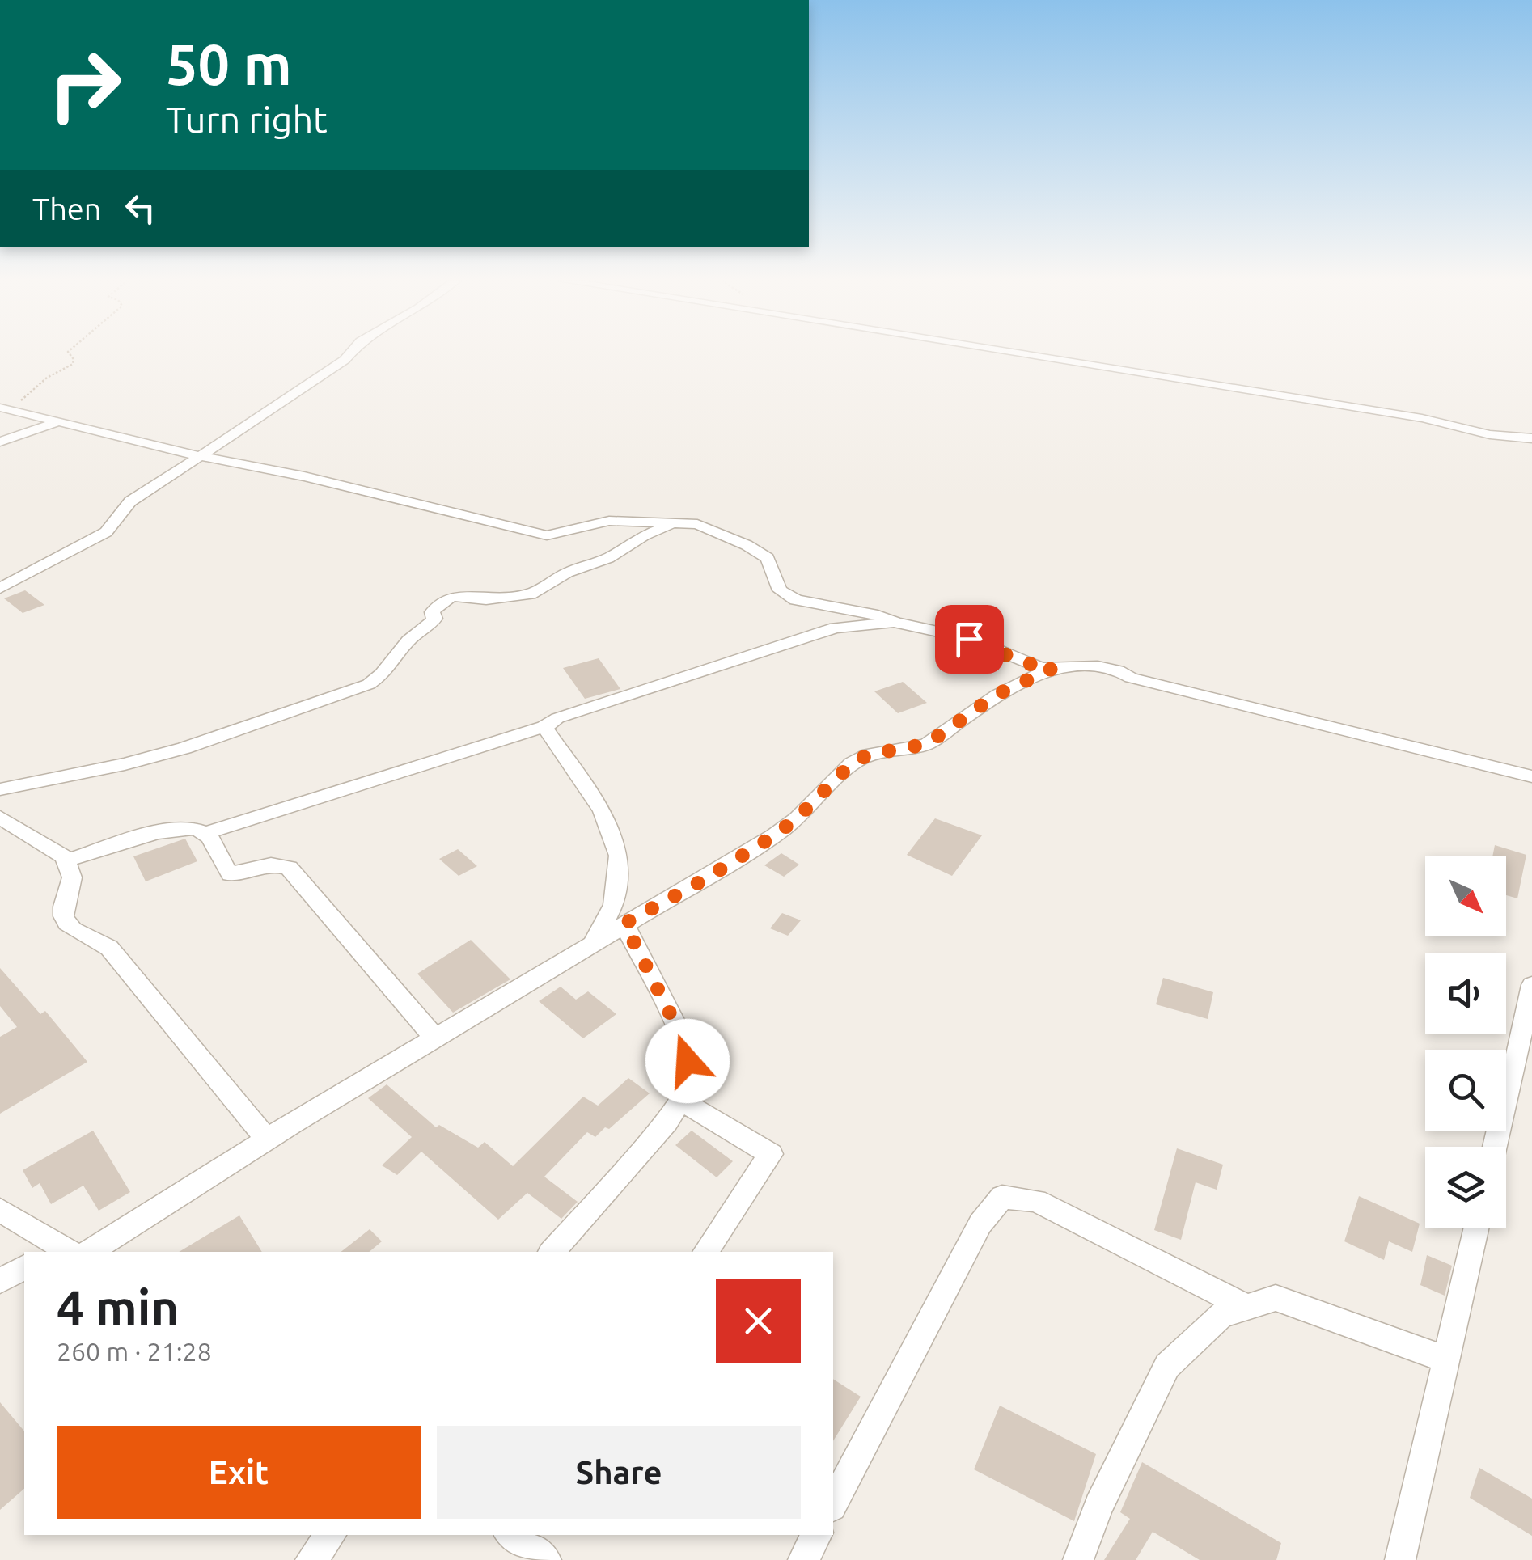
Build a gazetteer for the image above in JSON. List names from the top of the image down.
{
  "north": "bottom right",
  "page": {
    "turn": ["50 m", "Turn right"],
    "then": "Then",
    "heading": ["4 min", "260 m · 21:28"],
    "buttons": ["Exit", "Share"]
  }
}
